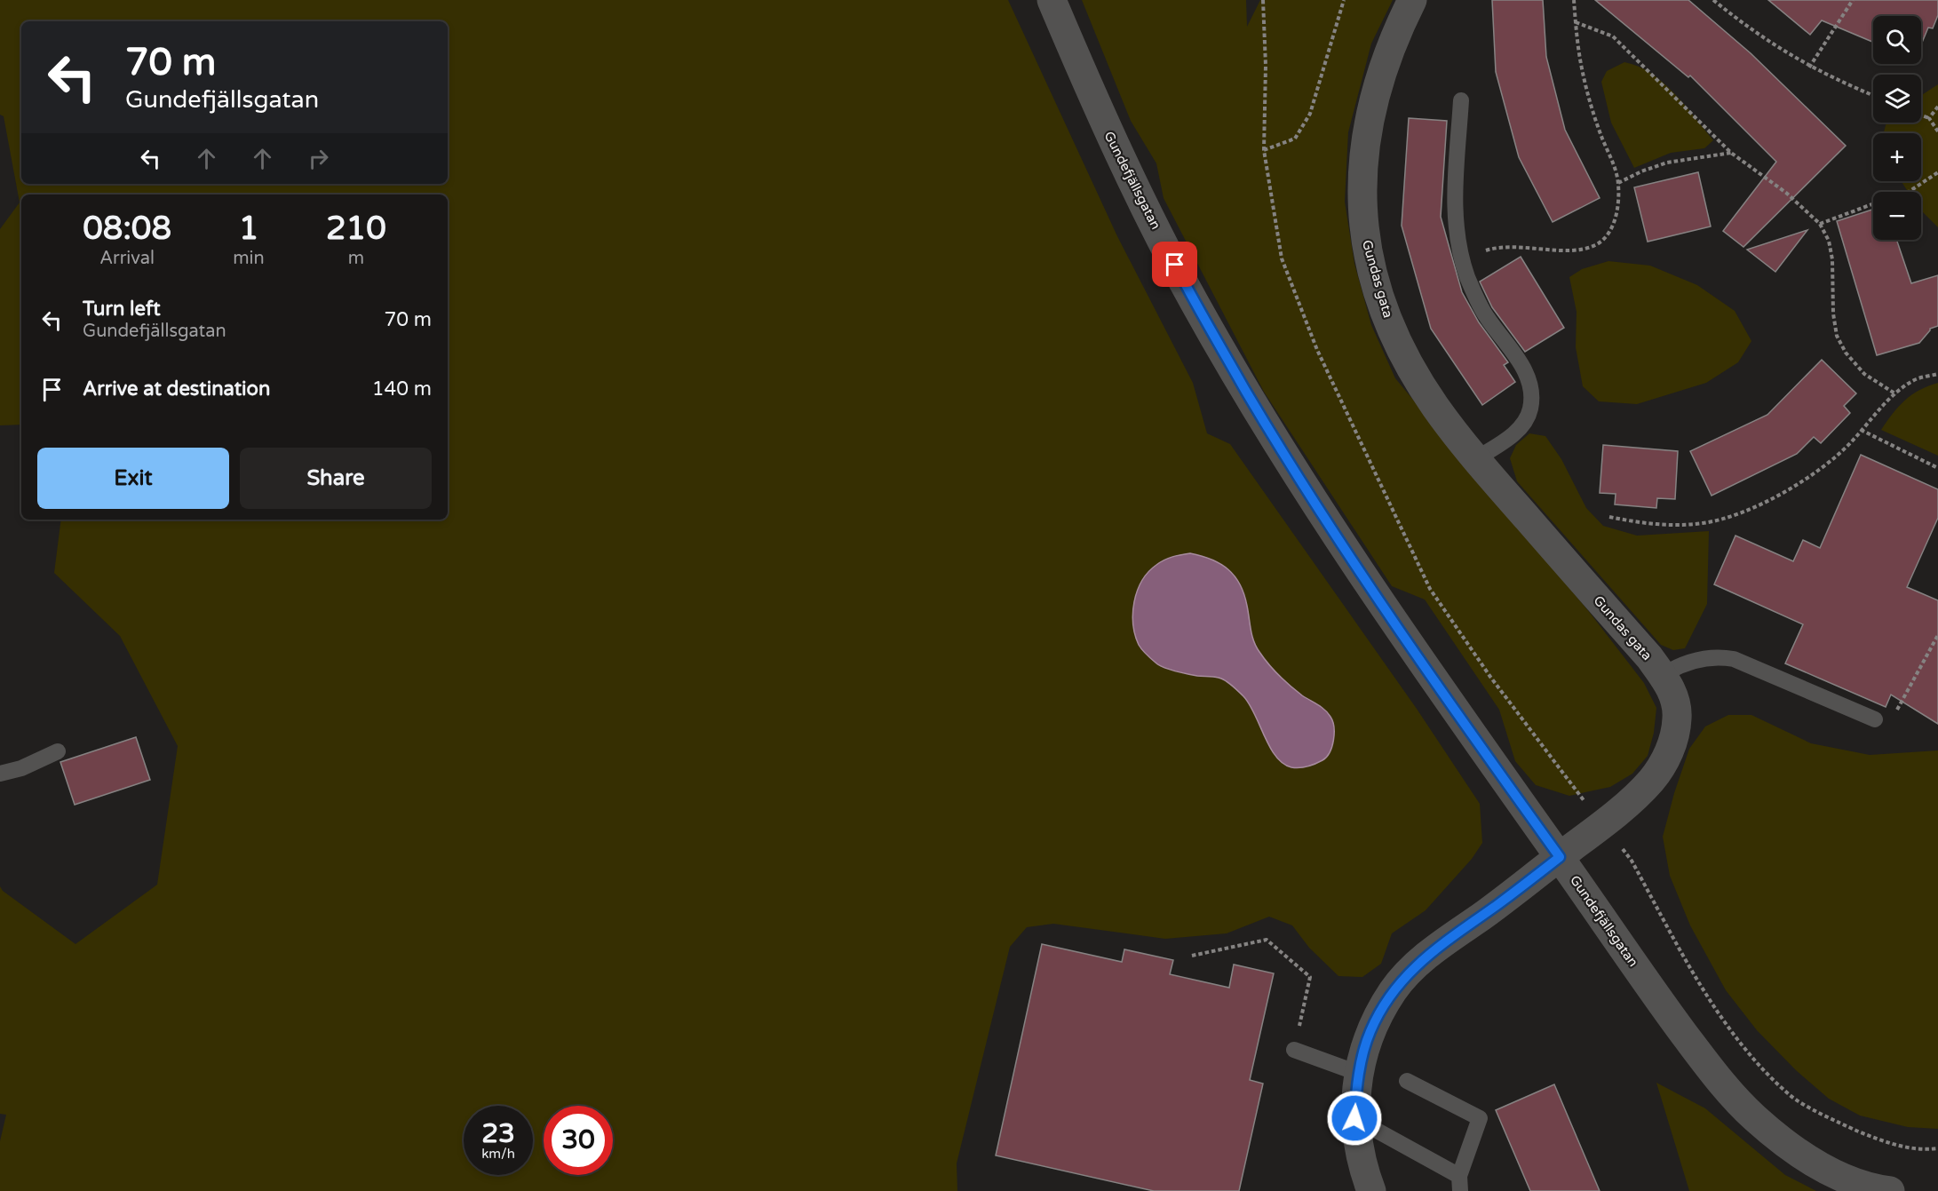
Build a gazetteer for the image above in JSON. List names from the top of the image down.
{
  "streets": {
    "street": ["Gundefjällsgatan", "Gundas gata"]
  },
  "crossings": [
    ["Gundefjällsgatan", "Gundas gata"]
  ],
  "page": {
    "map_buttons": ["+", "−"],
    "turn": ["70 m", "Gundefjällsgatan"],
    "eta": [
      "08:08",
      "Arrival",
      "1",
      "min",
      "210",
      "m"
    ],
    "list": [
      {
        "name": "Turn left",
        "note": "Gundefjällsgatan",
        "value": "70 m"
      },
      {
        "name": "Arrive at destination",
        "value": "140 m"
      }
    ],
    "buttons": ["Exit", "Share"],
    "speed": "23 km/h",
    "limit": "30"
  }
}
